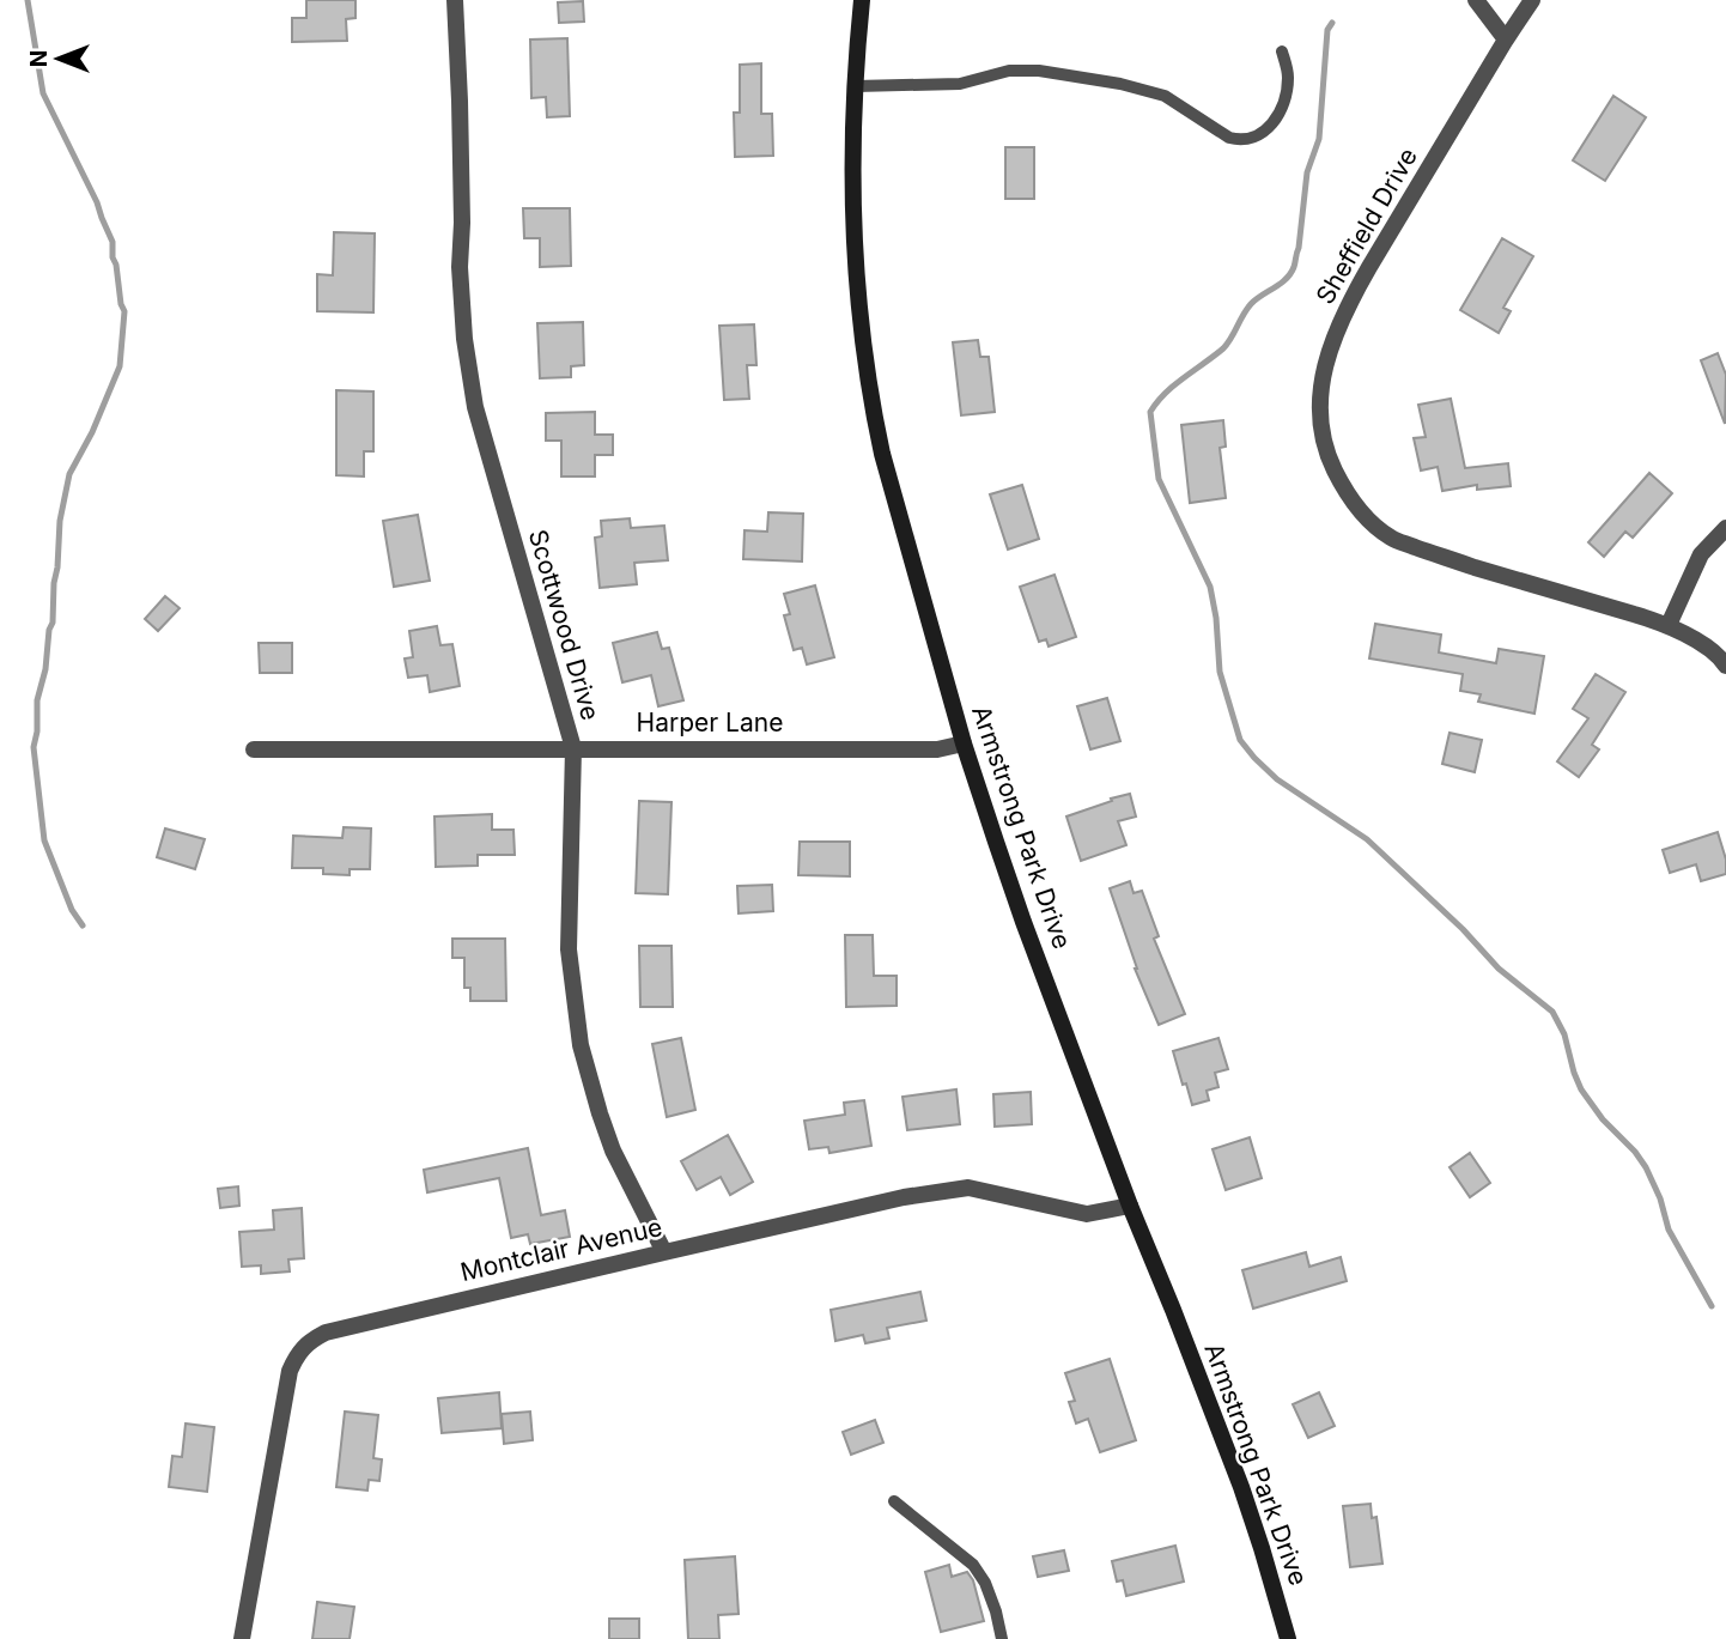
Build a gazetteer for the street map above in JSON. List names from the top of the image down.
{
  "streets": {
    "main road": ["Armstrong Park Drive"],
    "street": [
      "Sheffield Drive",
      "Scottwood Drive",
      "Harper Lane",
      "Montclair Avenue"
    ]
  },
  "crossings": [
    ["Scottwood Drive", "Harper Lane"],
    ["Scottwood Drive", "Montclair Avenue"],
    ["Harper Lane", "Armstrong Park Drive"],
    ["Armstrong Park Drive", "Montclair Avenue"]
  ],
  "north": "left"
}
